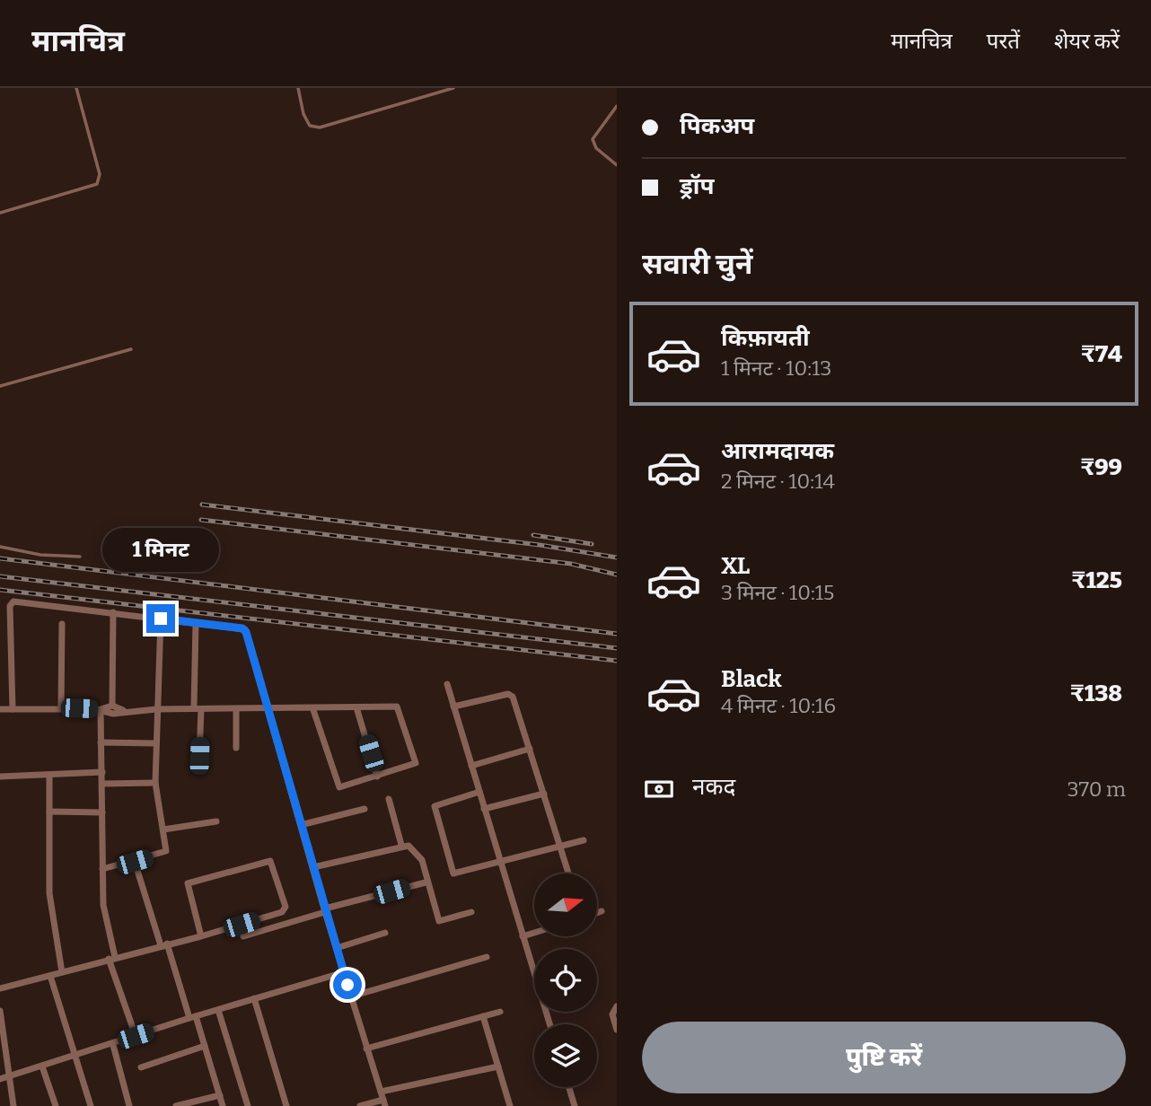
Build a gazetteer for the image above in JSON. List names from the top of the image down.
{
  "north": "right",
  "page": {
    "header": "मानचित्र",
    "nav": ["मानचित्र", "परतें", "शेयर करें"],
    "banner": ["पिकअप", "ड्रॉप"],
    "heading": "सवारी चुनें",
    "list": [
      {
        "name": "किफ़ायती",
        "note": "1 मिनट · 10:13",
        "value": "₹74"
      },
      {
        "name": "आरामदायक",
        "note": "2 मिनट · 10:14",
        "value": "₹99"
      },
      {
        "name": "XL",
        "note": "3 मिनट · 10:15",
        "value": "₹125"
      },
      {
        "name": "Black",
        "note": "4 मिनट · 10:16",
        "value": "₹138"
      }
    ],
    "bubble": "1 मिनट",
    "pay": ["नकद", "370 m"],
    "buttons": "पुष्टि करें"
  }
}
